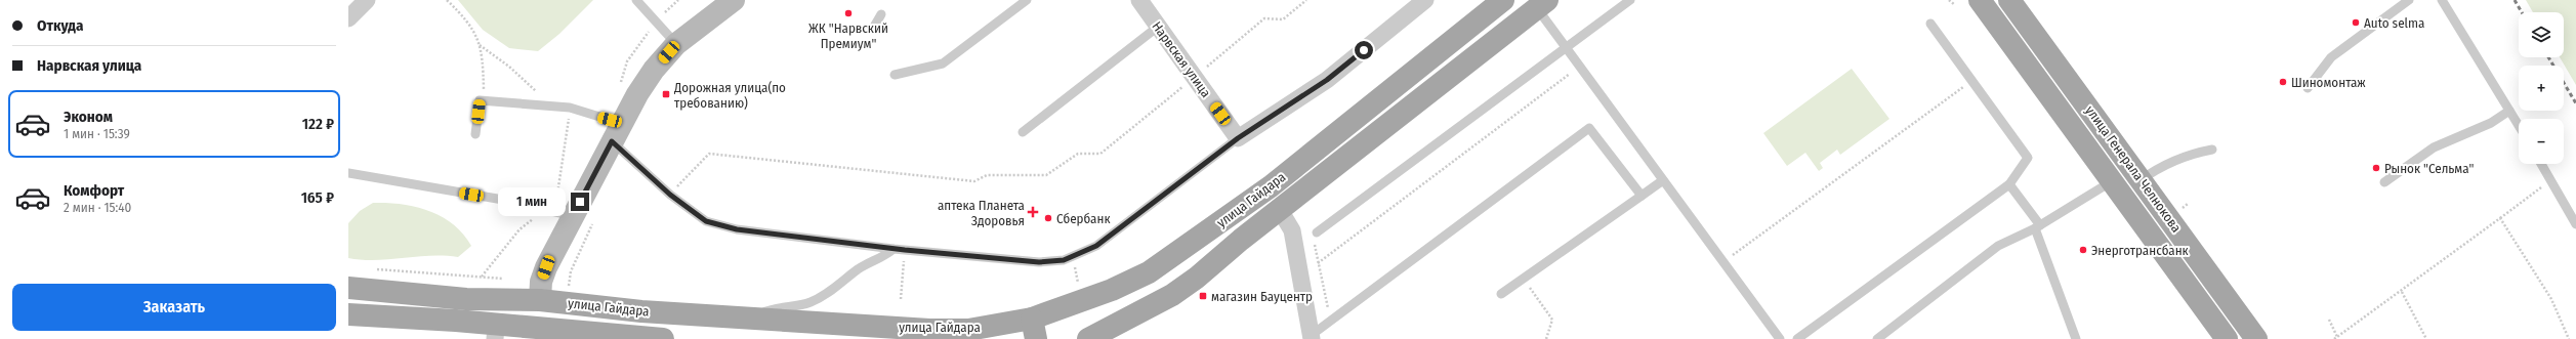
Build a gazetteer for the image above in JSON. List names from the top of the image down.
{
  "streets": {
    "main road": ["улица Генерала Челнокова", "улица Гайдара"],
    "street": ["Нарвская улица"]
  },
  "places": {
    "other": [
      "ЖК \"Нарвский Премиум\"",
      "Auto selma",
      "Шиномонтаж",
      "Рынок \"Сельма\"",
      "Сбербанк",
      "Энерготрансбанк"
    ],
    "transit": ["Дорожная улица(по требованию)", "магазин Бауцентр"],
    "health": ["аптека Планета Здоровья"]
  },
  "page": {
    "banner": ["Откуда", "Нарвская улица"],
    "map_buttons": ["+", "−"],
    "list": [
      {
        "name": "Эконом",
        "note": "1 мин · 15:39",
        "value": "122 ₽"
      },
      {
        "name": "Комфорт",
        "note": "2 мин · 15:40",
        "value": "165 ₽"
      }
    ],
    "bubble": "1 мин",
    "buttons": "Заказать"
  }
}
